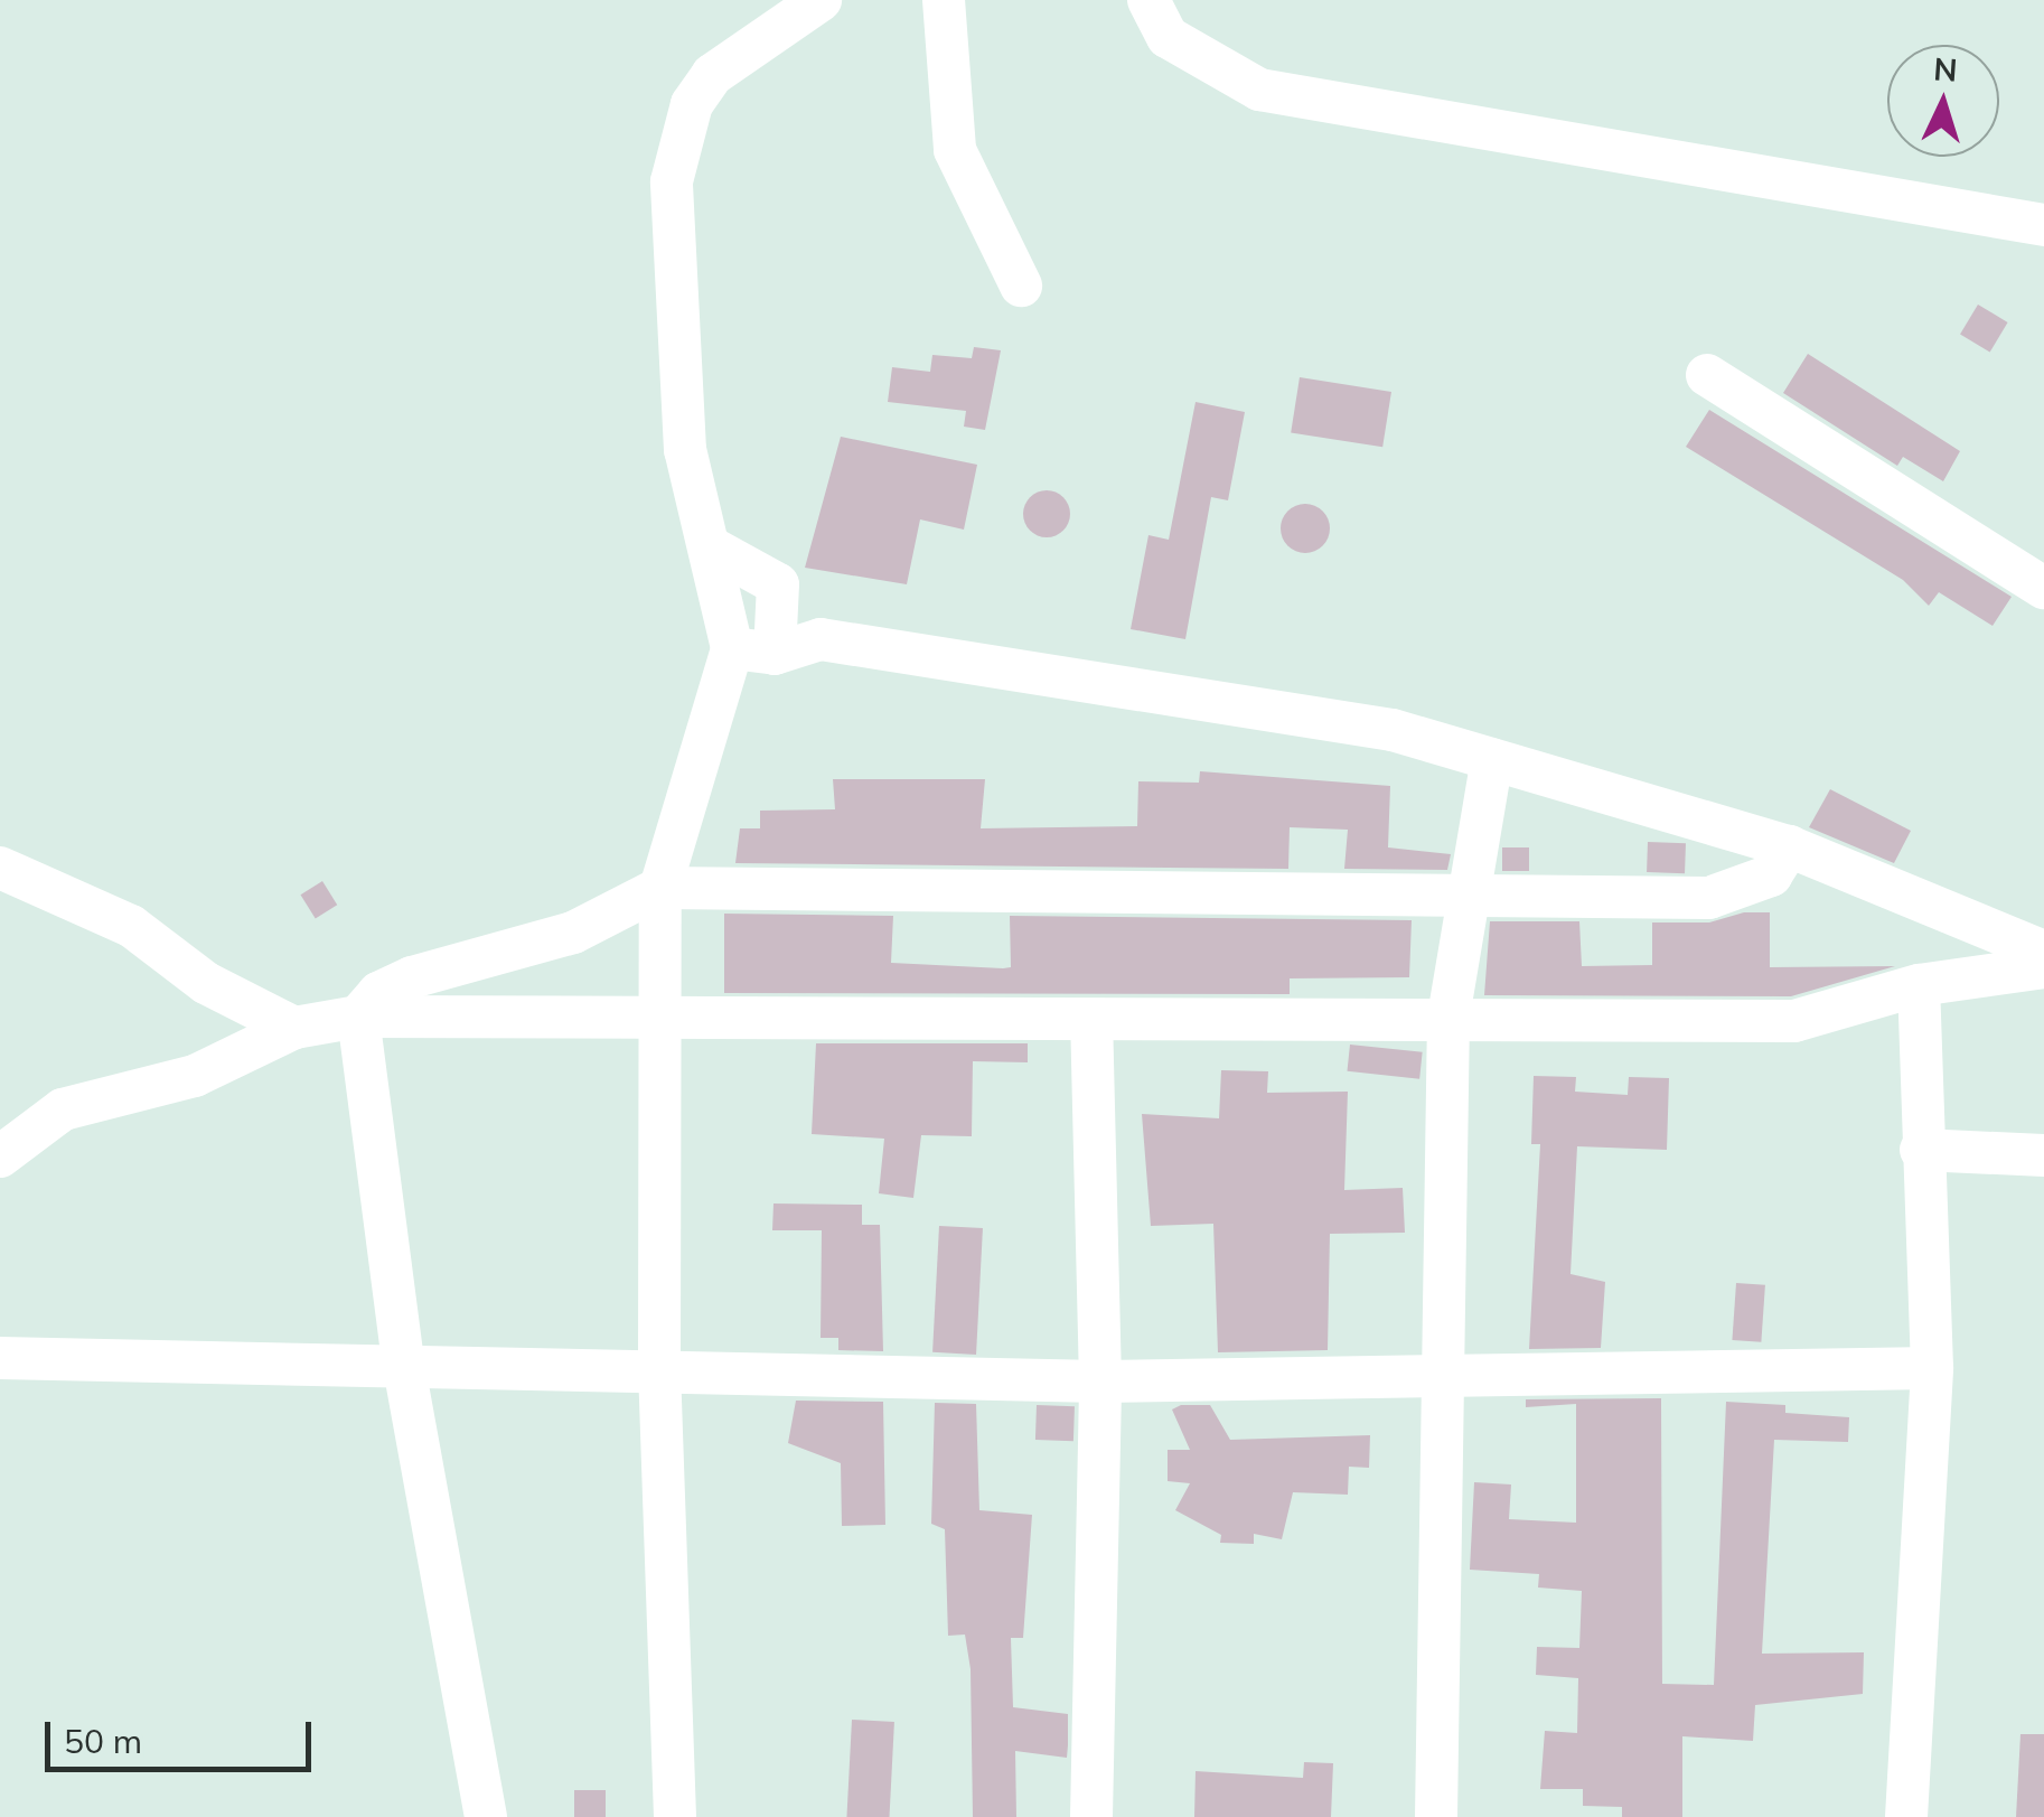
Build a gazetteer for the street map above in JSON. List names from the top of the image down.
{
  "scale_bar": "50 m",
  "north": "top"
}
